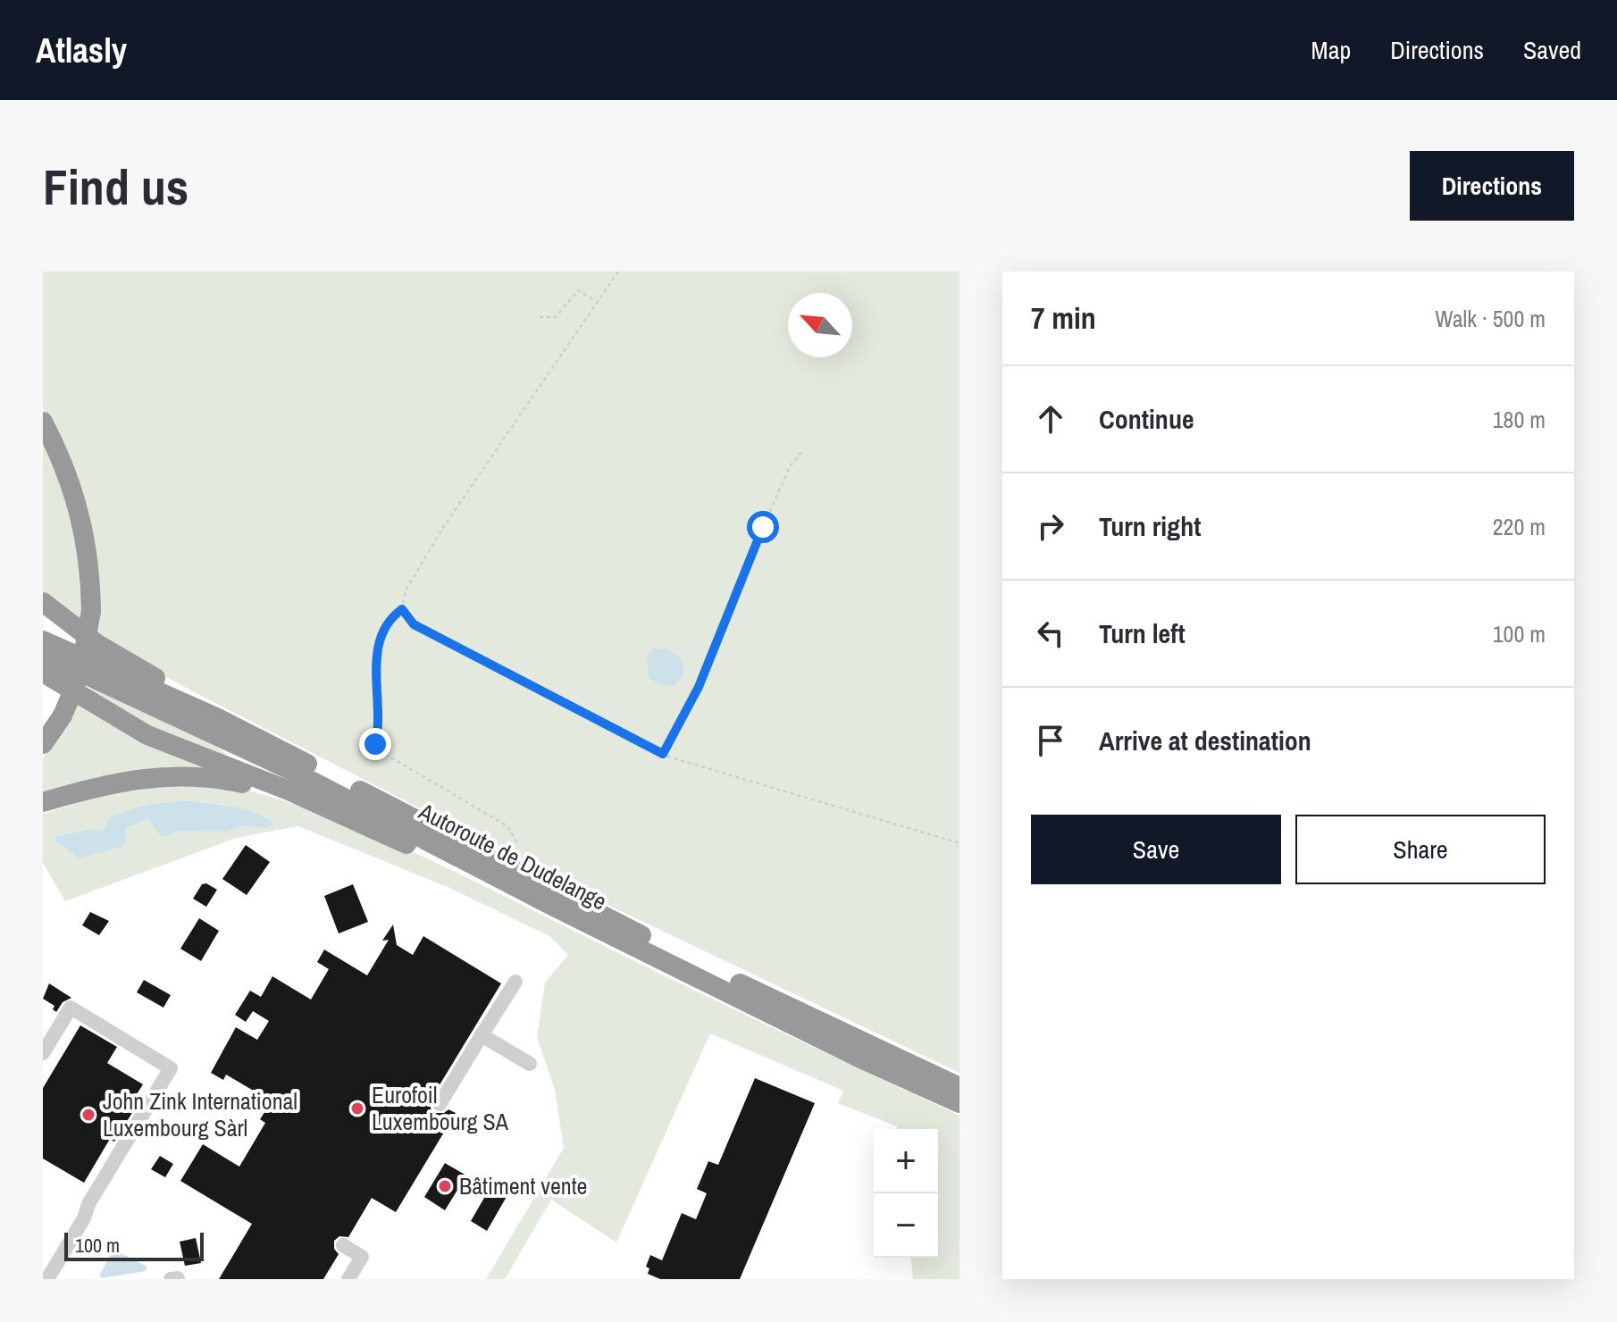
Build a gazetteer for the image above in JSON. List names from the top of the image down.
{
  "streets": {
    "highway": ["Autoroute de Dudelange"]
  },
  "places": ["Eurofoil Luxembourg SA", "John Zink International Luxembourg Sàrl", "Bâtiment vente"],
  "scale_bar": "100 m",
  "north": "top left",
  "page": {
    "header": "Atlasly",
    "nav": ["Map", "Directions", "Saved"],
    "buttons": [
      "Directions",
      ["Save", "Share"]
    ],
    "title": "Find us",
    "heading": ["7 min", "Walk · 500 m"],
    "list": [
      ["Continue", "180 m"],
      ["Turn right", "220 m"],
      ["Turn left", "100 m"],
      "Arrive at destination"
    ],
    "map_buttons": ["+", "−"],
    "scale": "100 m"
  }
}
